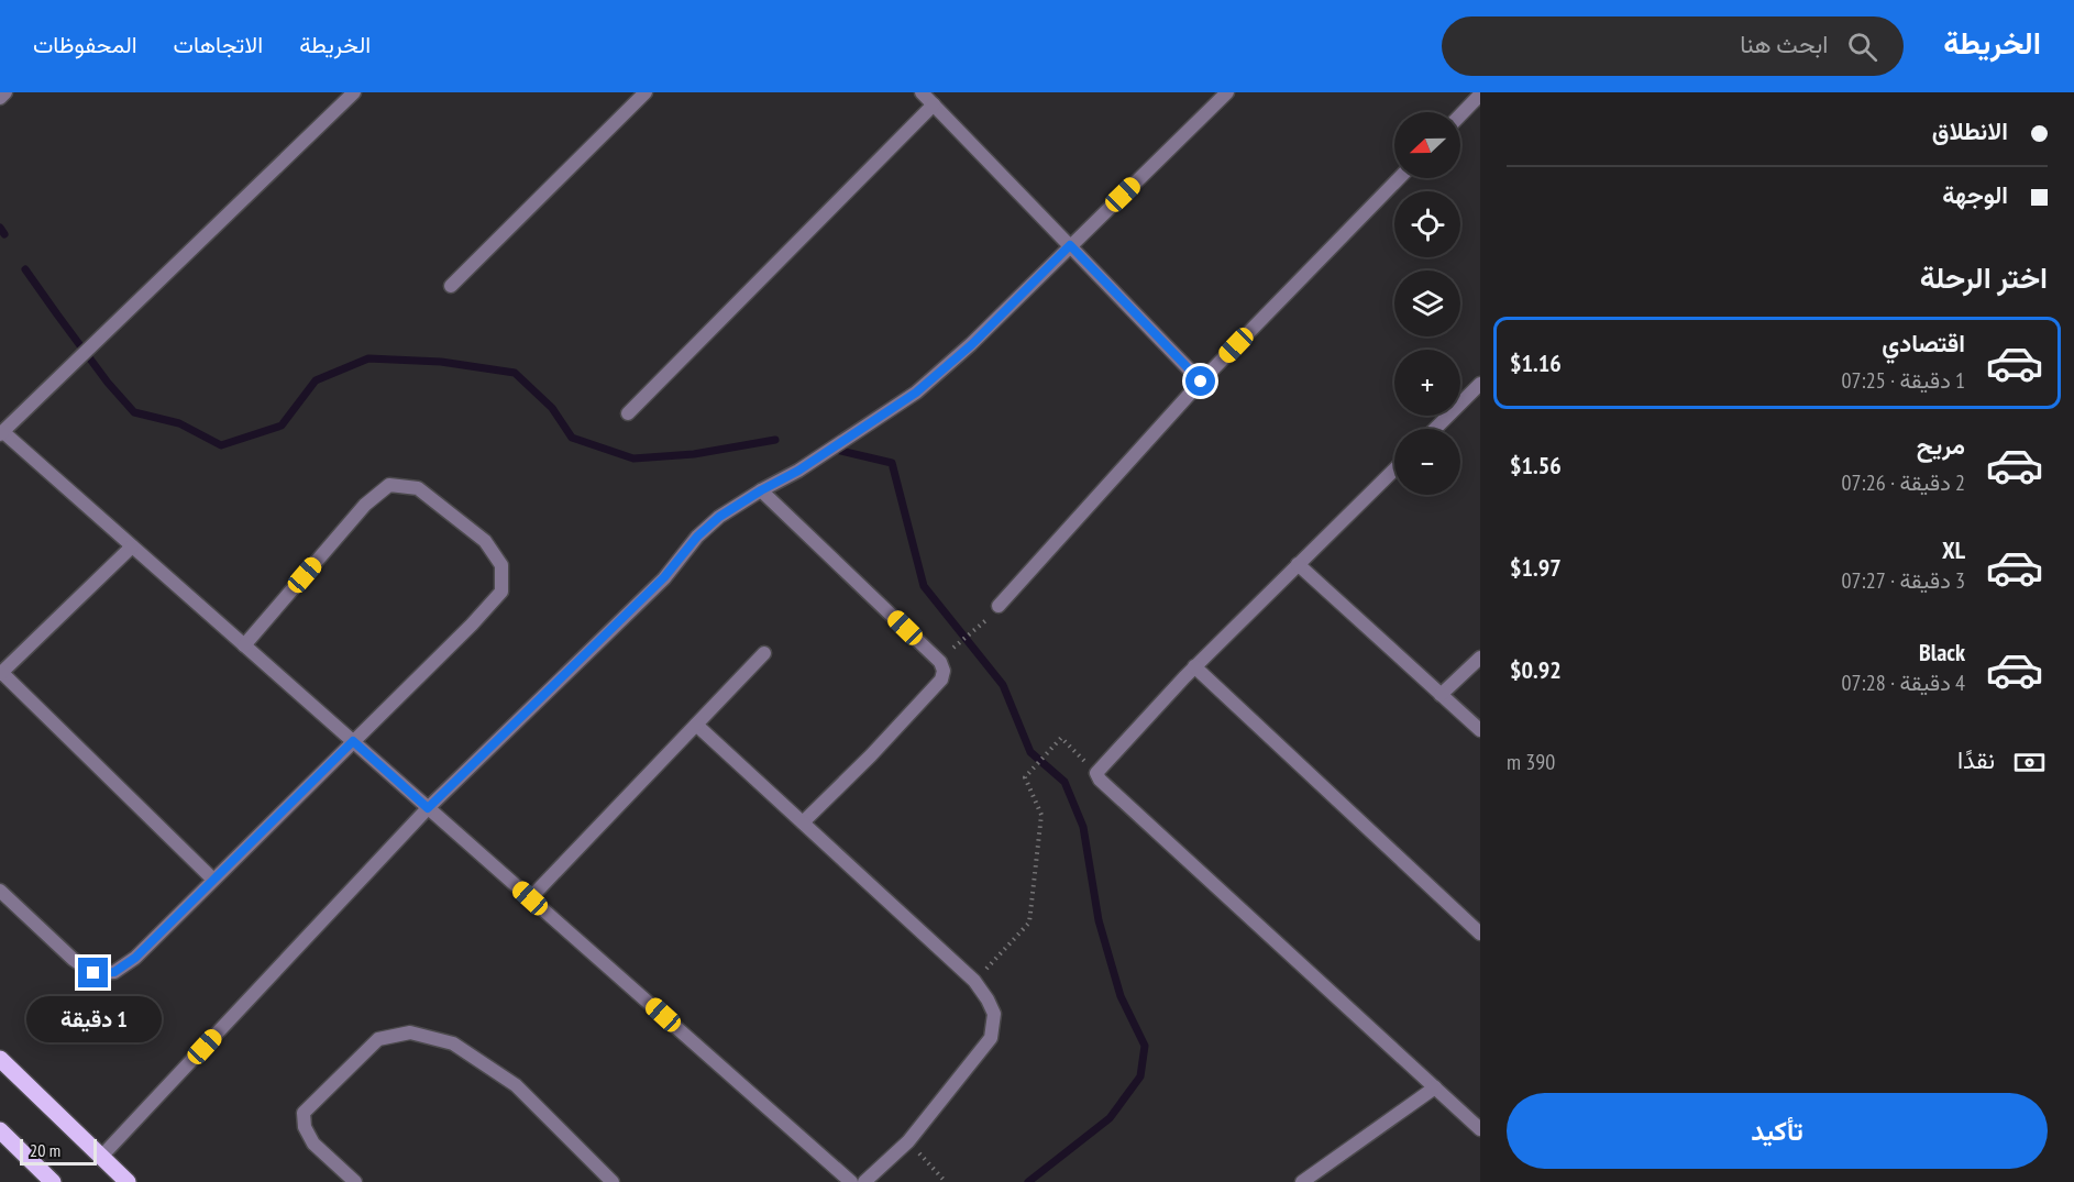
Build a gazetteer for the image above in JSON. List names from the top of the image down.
{
  "scale_bar": "20 m",
  "north": "left",
  "page": {
    "header": "الخريطة",
    "search": "ابحث هنا",
    "nav": ["الخريطة", "الاتجاهات", "المحفوظات"],
    "banner": ["الانطلاق", "الوجهة"],
    "map_buttons": ["+", "−"],
    "heading": "اختر الرحلة",
    "list": [
      {
        "name": "اقتصادي",
        "note": "1 دقيقة · 07:25",
        "value": "$1.16"
      },
      {
        "name": "مريح",
        "note": "2 دقيقة · 07:26",
        "value": "$1.56"
      },
      {
        "name": "XL",
        "note": "3 دقيقة · 07:27",
        "value": "$1.97"
      },
      {
        "name": "Black",
        "note": "4 دقيقة · 07:28",
        "value": "$0.92"
      }
    ],
    "pay": ["نقدًا", "390 m"],
    "bubble": "1 دقيقة",
    "buttons": "تأكيد",
    "scale": "20 m"
  }
}
